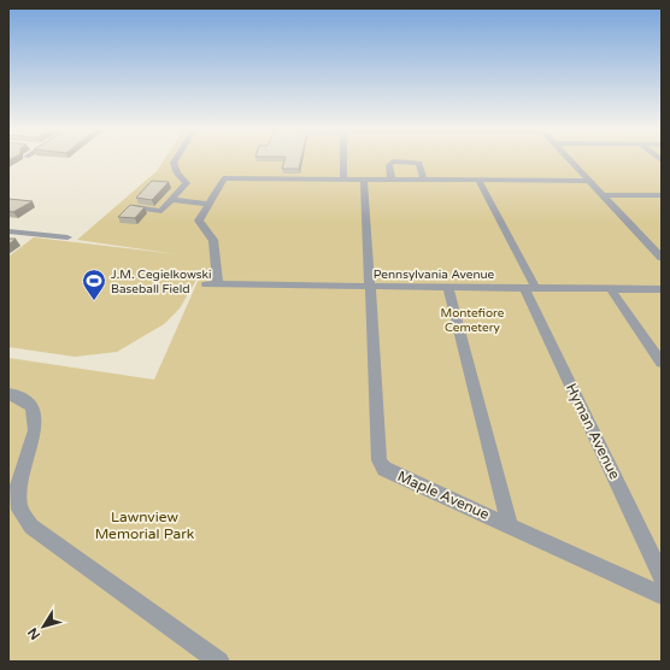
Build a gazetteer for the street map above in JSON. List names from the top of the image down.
{
  "streets": {
    "street": ["Pennsylvania Avenue", "Hyman Avenue", "Maple Avenue"]
  },
  "crossings": [
    ["Pennsylvania Avenue", "Hyman Avenue"],
    ["Pennsylvania Avenue", "Maple Avenue"]
  ],
  "parks": ["Montefiore Cemetery", "Lawnview Memorial Park"],
  "places": {
    "sports": ["J.M. Cegielkowski Baseball Field"]
  },
  "north": "bottom left"
}
